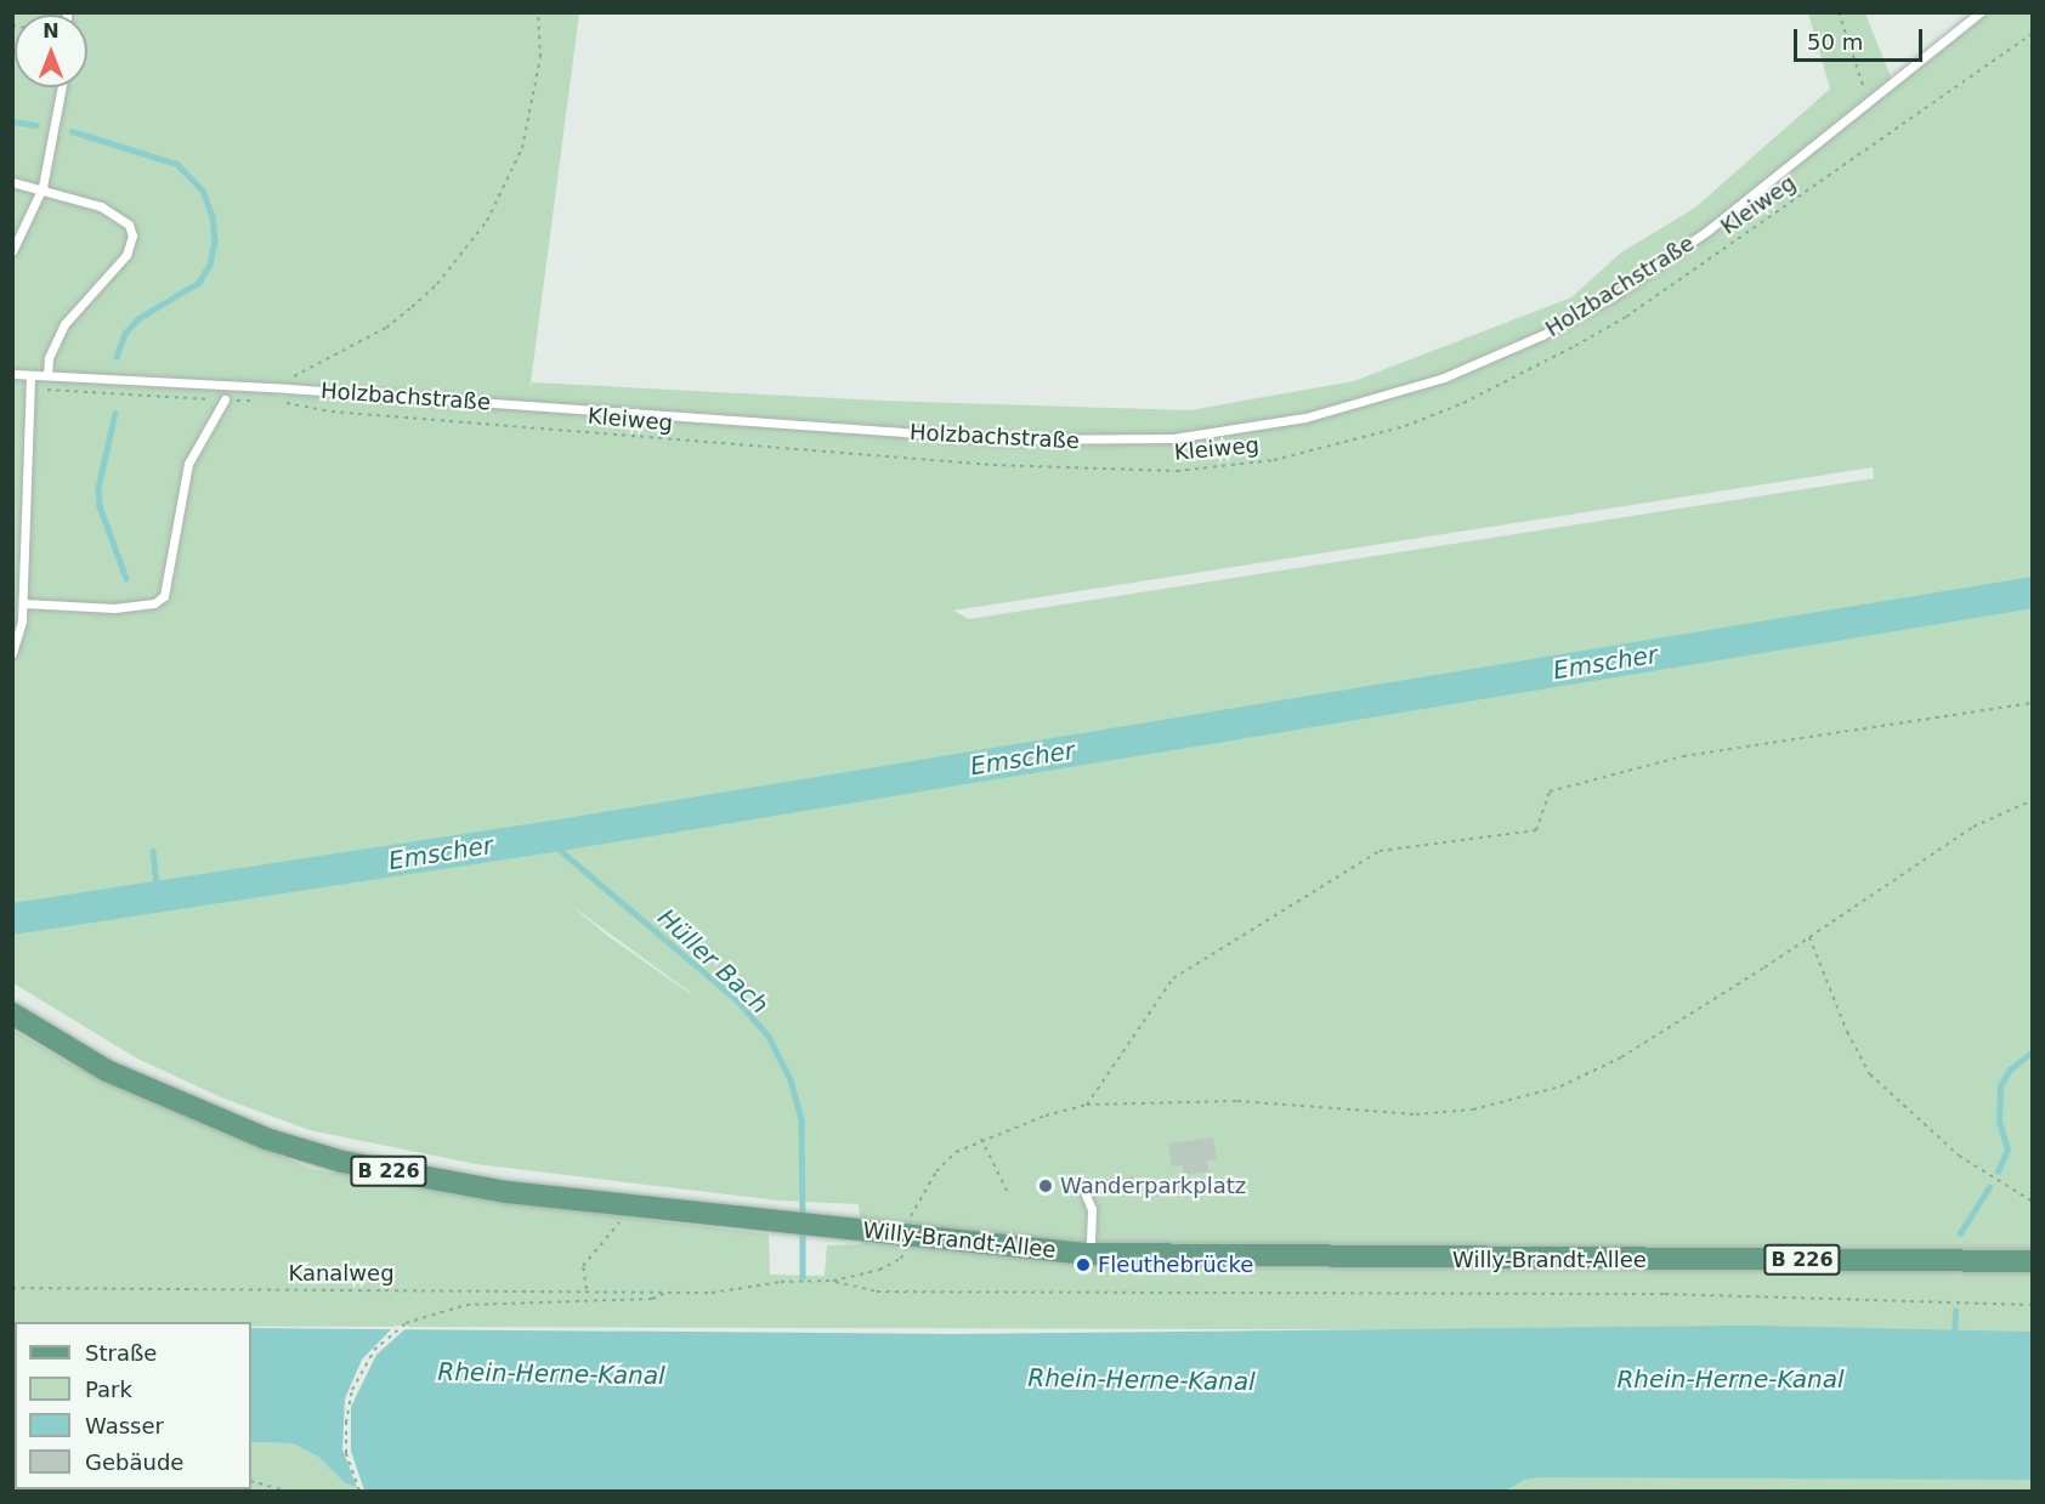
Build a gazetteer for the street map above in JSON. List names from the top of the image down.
{
  "streets": {
    "main road": ["B 226", "Willy-Brandt-Allee"],
    "lane": ["Holzbachstraße"],
    "path": ["Kleiweg", "Kanalweg"]
  },
  "water": ["Emscher", "Hüller Bach", "Rhein-Herne-Kanal"],
  "places": ["Wanderparkplatz", "Fleuthebrücke"],
  "legend": [
    "Straße",
    "Park",
    "Wasser",
    "Gebäude"
  ],
  "scale_bar": "50 m",
  "north": "top"
}
